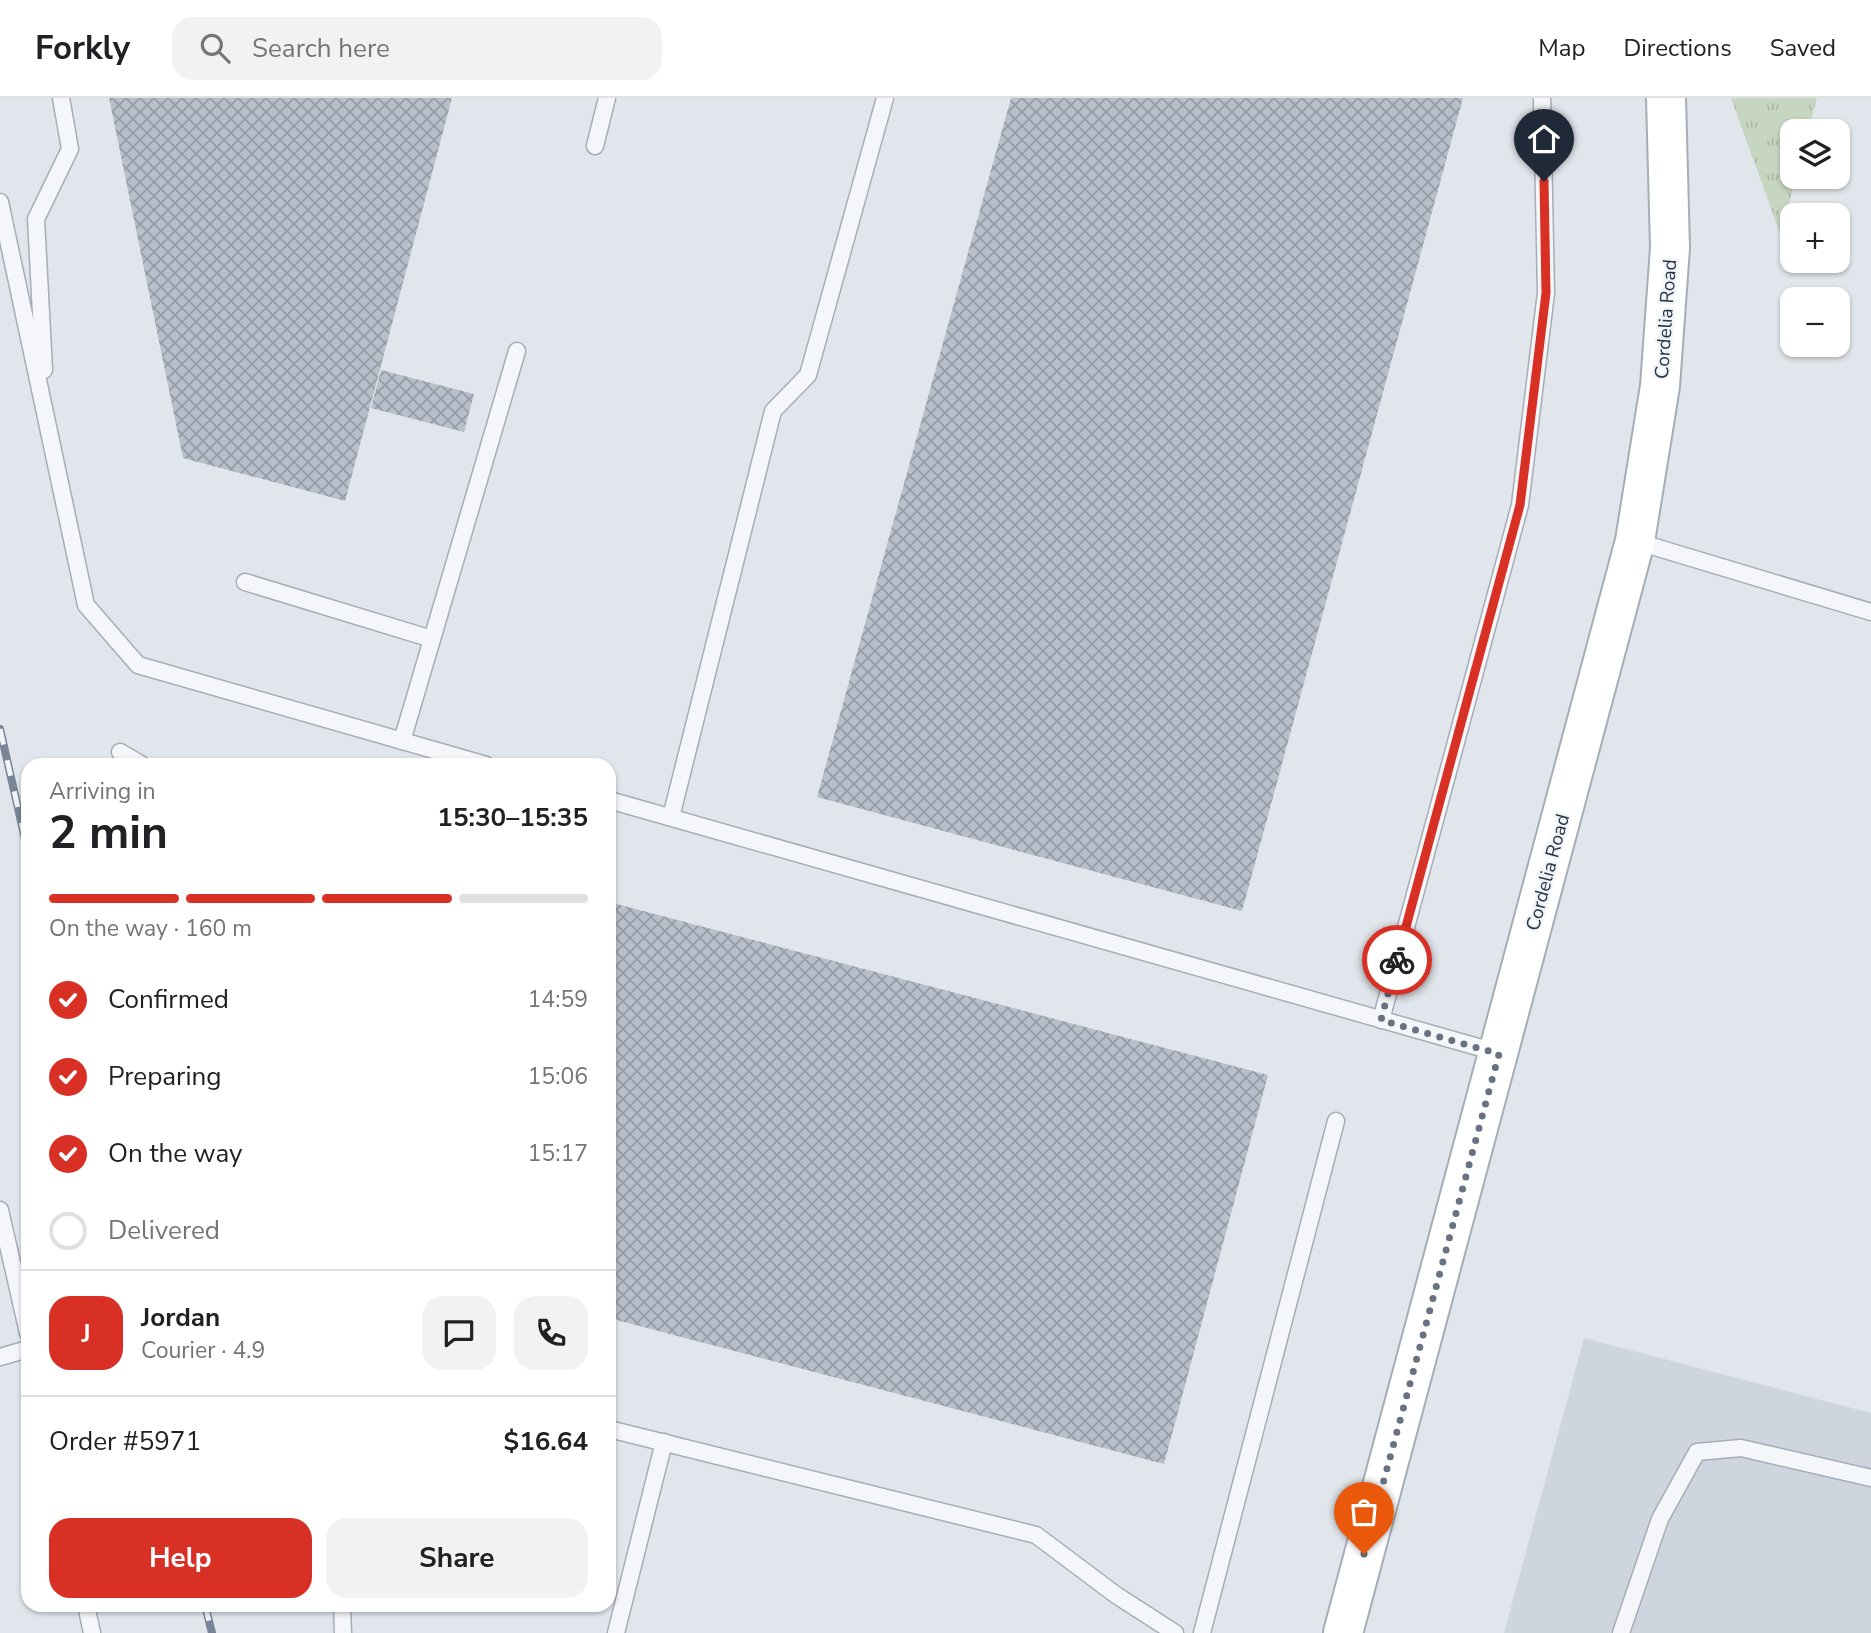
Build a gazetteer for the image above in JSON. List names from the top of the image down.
{
  "streets": {
    "main road": ["Cordelia Road"]
  },
  "page": {
    "header": "Forkly",
    "search": "Search here",
    "nav": ["Map", "Directions", "Saved"],
    "map_buttons": ["+", "−"],
    "heading": ["2 min", "Arriving in", "15:30–15:35"],
    "panel": [
      "Jordan",
      "Courier · 4.9",
      "Order #5971",
      "$16.64"
    ],
    "bar": "On the way · 160 m",
    "list": [
      ["Confirmed", "14:59"],
      ["Preparing", "15:06"],
      ["On the way", "15:17"],
      "Delivered"
    ],
    "round": "J",
    "buttons": ["Help", "Share"]
  }
}
